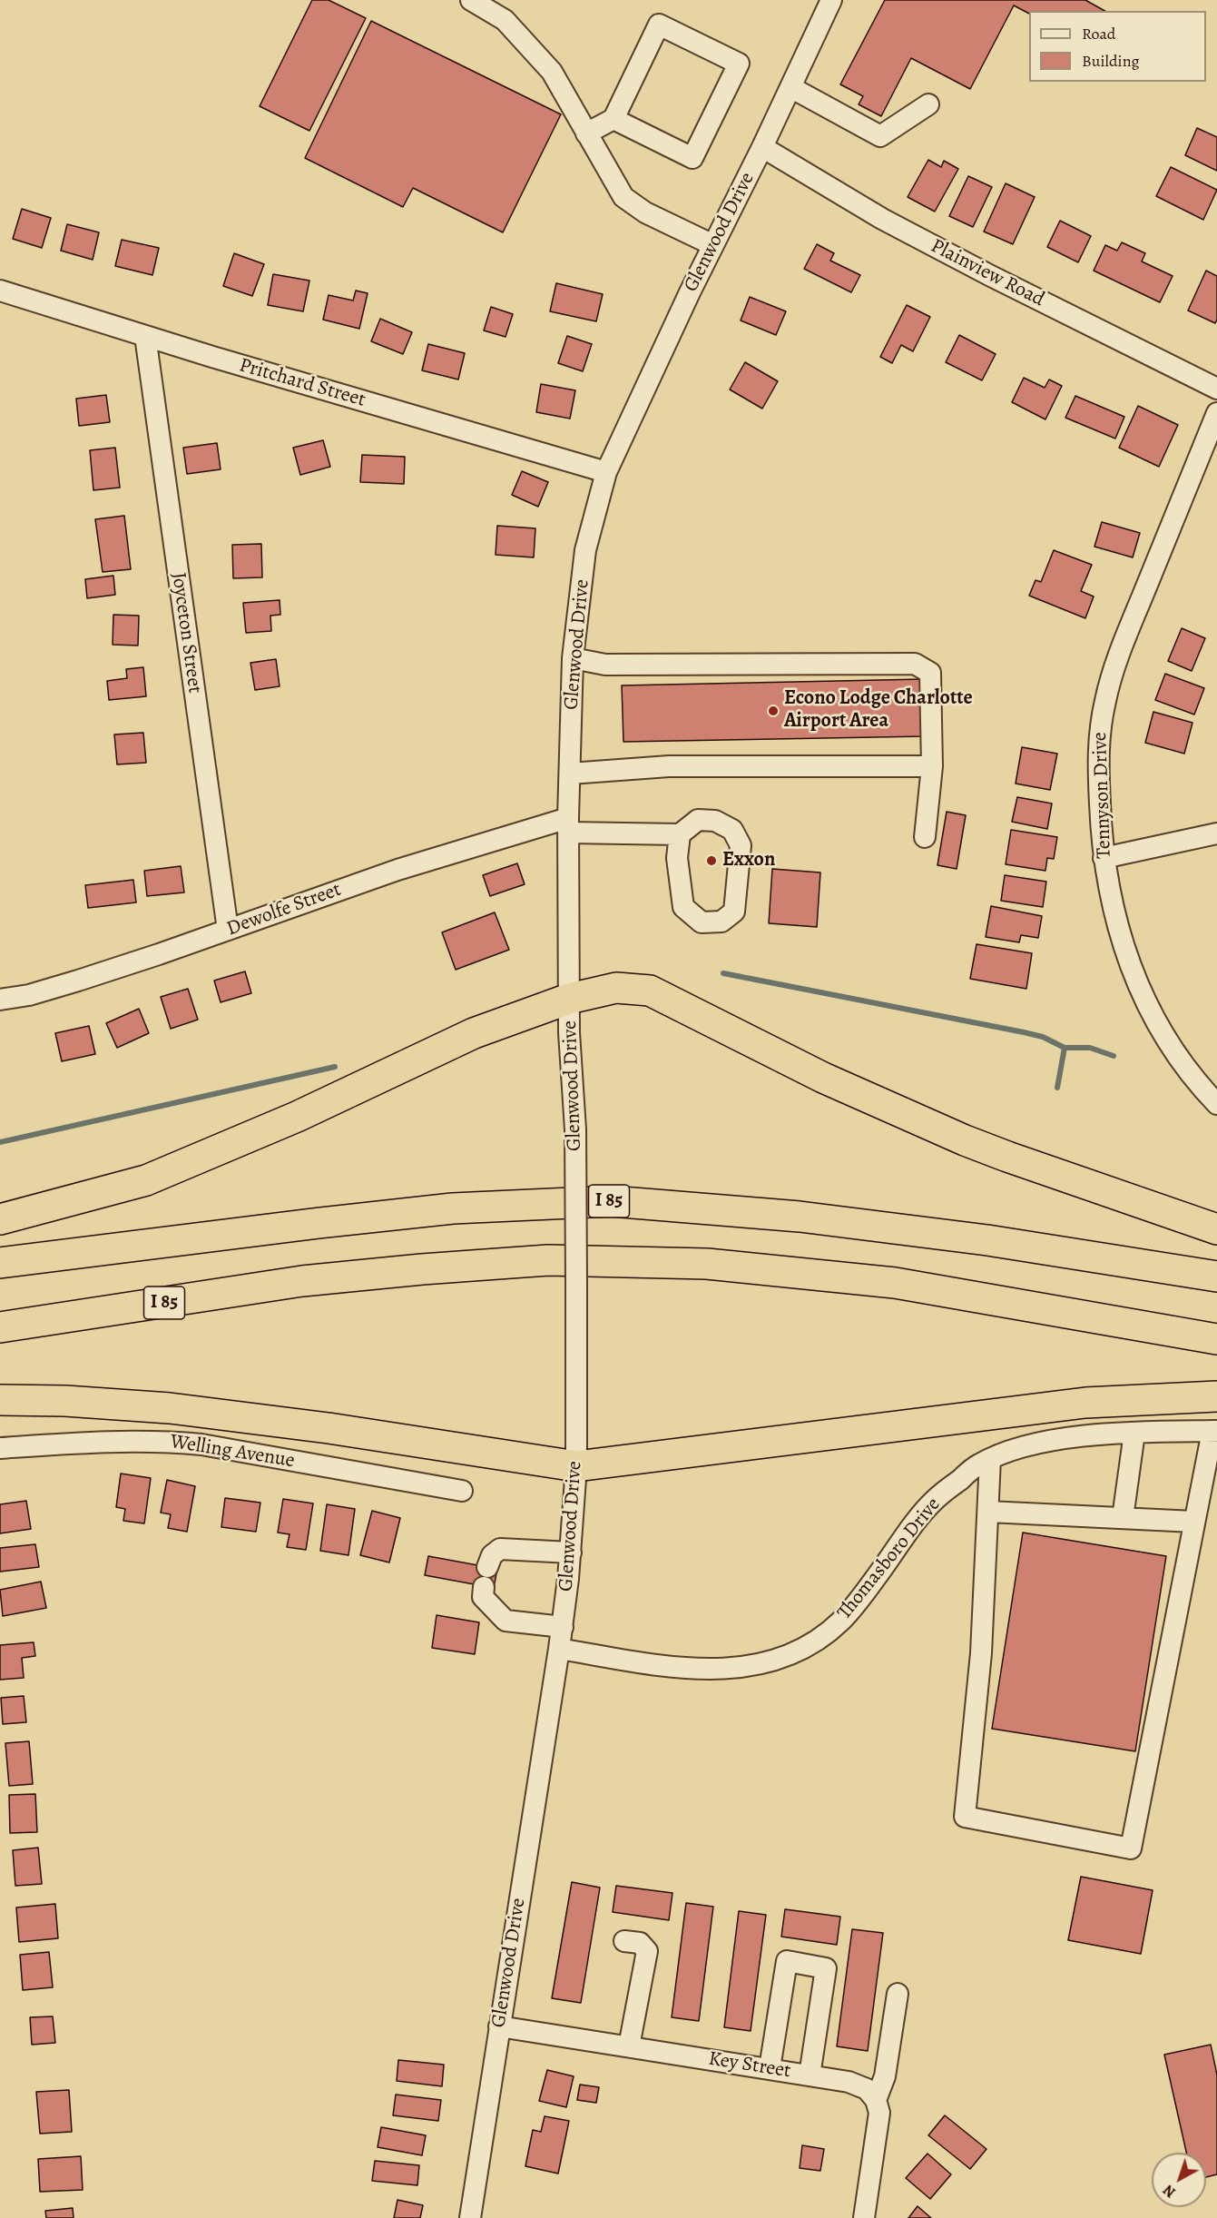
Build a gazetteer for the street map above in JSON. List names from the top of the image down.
{
  "streets": {
    "highway": ["I 85"],
    "street": [
      "Glenwood Drive",
      "Plainview Road",
      "Pritchard Street",
      "Joyceton Street",
      "Tennyson Drive",
      "Dewolfe Street",
      "Welling Avenue",
      "Thomasboro Drive",
      "Key Street"
    ]
  },
  "crossings": [
    ["Glenwood Drive", "Plainview Road"],
    ["Glenwood Drive", "Pritchard Street"],
    ["Glenwood Drive", "Dewolfe Street"],
    ["Glenwood Drive", "Thomasboro Drive"],
    ["Glenwood Drive", "Key Street"],
    ["Pritchard Street", "Joyceton Street"],
    ["Joyceton Street", "Dewolfe Street"]
  ],
  "places": ["Econo Lodge Charlotte Airport Area", "Exxon"],
  "legend": ["Road", "Building"],
  "north": "bottom left"
}
